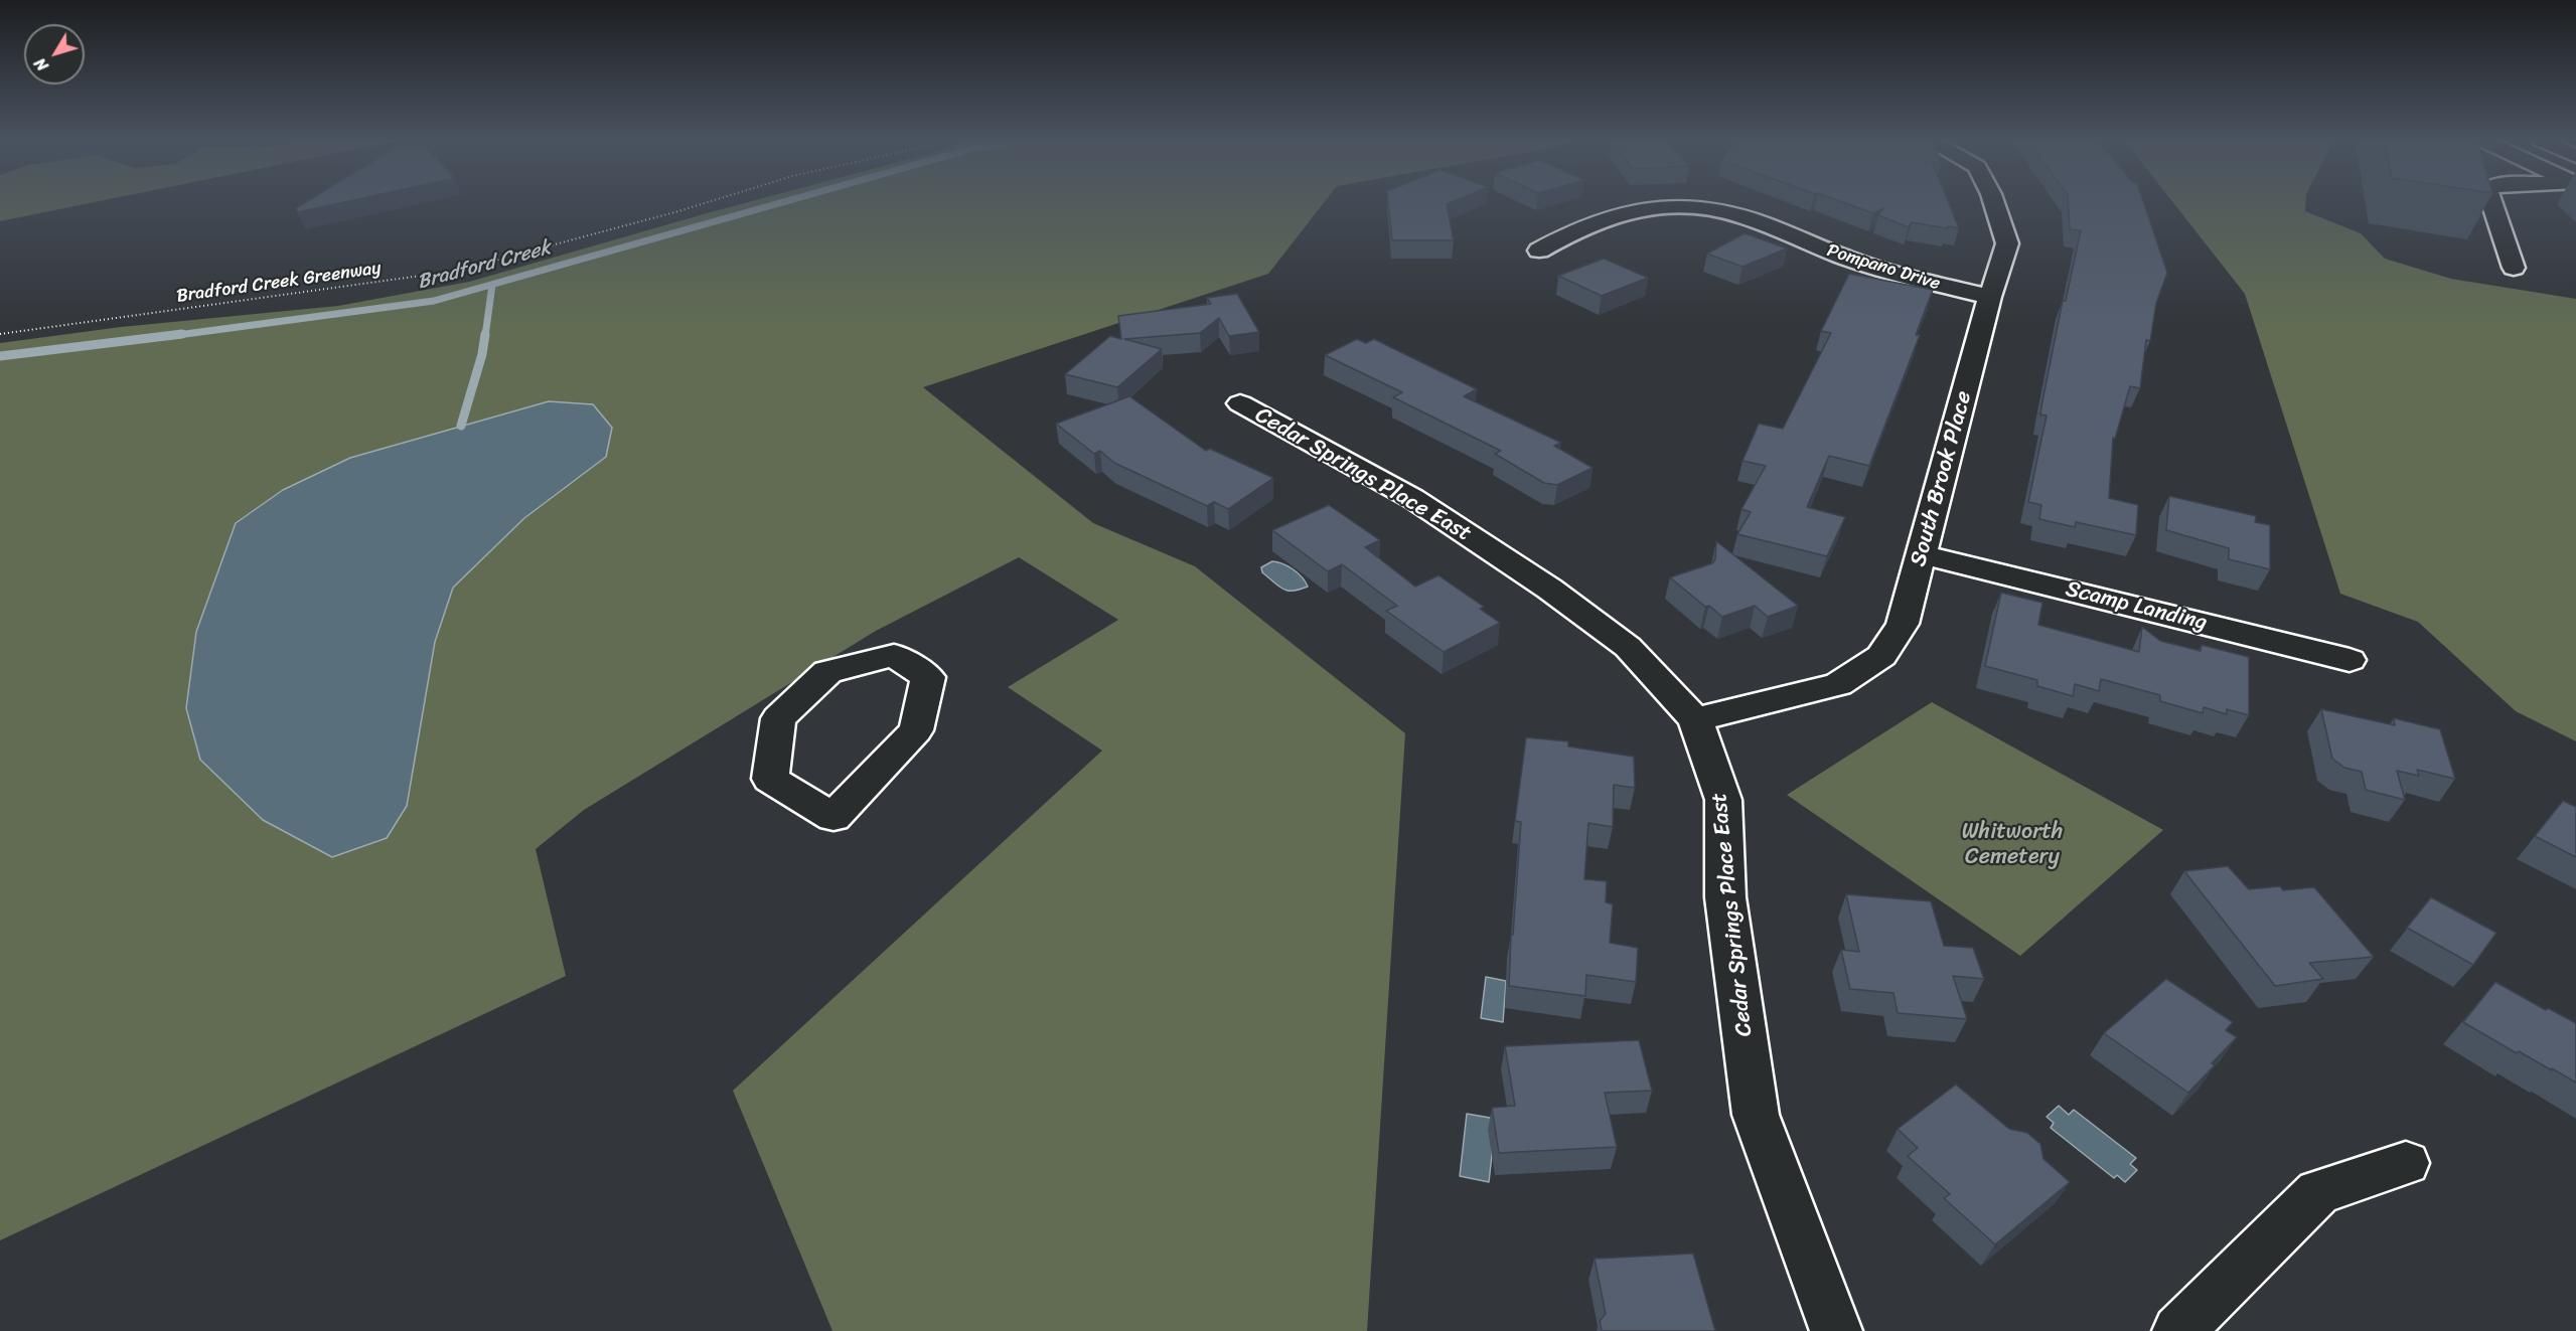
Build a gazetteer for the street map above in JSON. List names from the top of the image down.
{
  "streets": {
    "street": [
      "Pompano Drive",
      "Cedar Springs Place East",
      "South Brook Place",
      "Scamp Landing"
    ],
    "path": ["Bradford Creek Greenway"]
  },
  "crossings": [
    ["Pompano Drive", "South Brook Place"],
    ["Cedar Springs Place East", "South Brook Place"],
    ["South Brook Place", "Scamp Landing"]
  ],
  "water": ["Bradford Creek"],
  "parks": ["Whitworth Cemetery"],
  "north": "bottom left"
}
